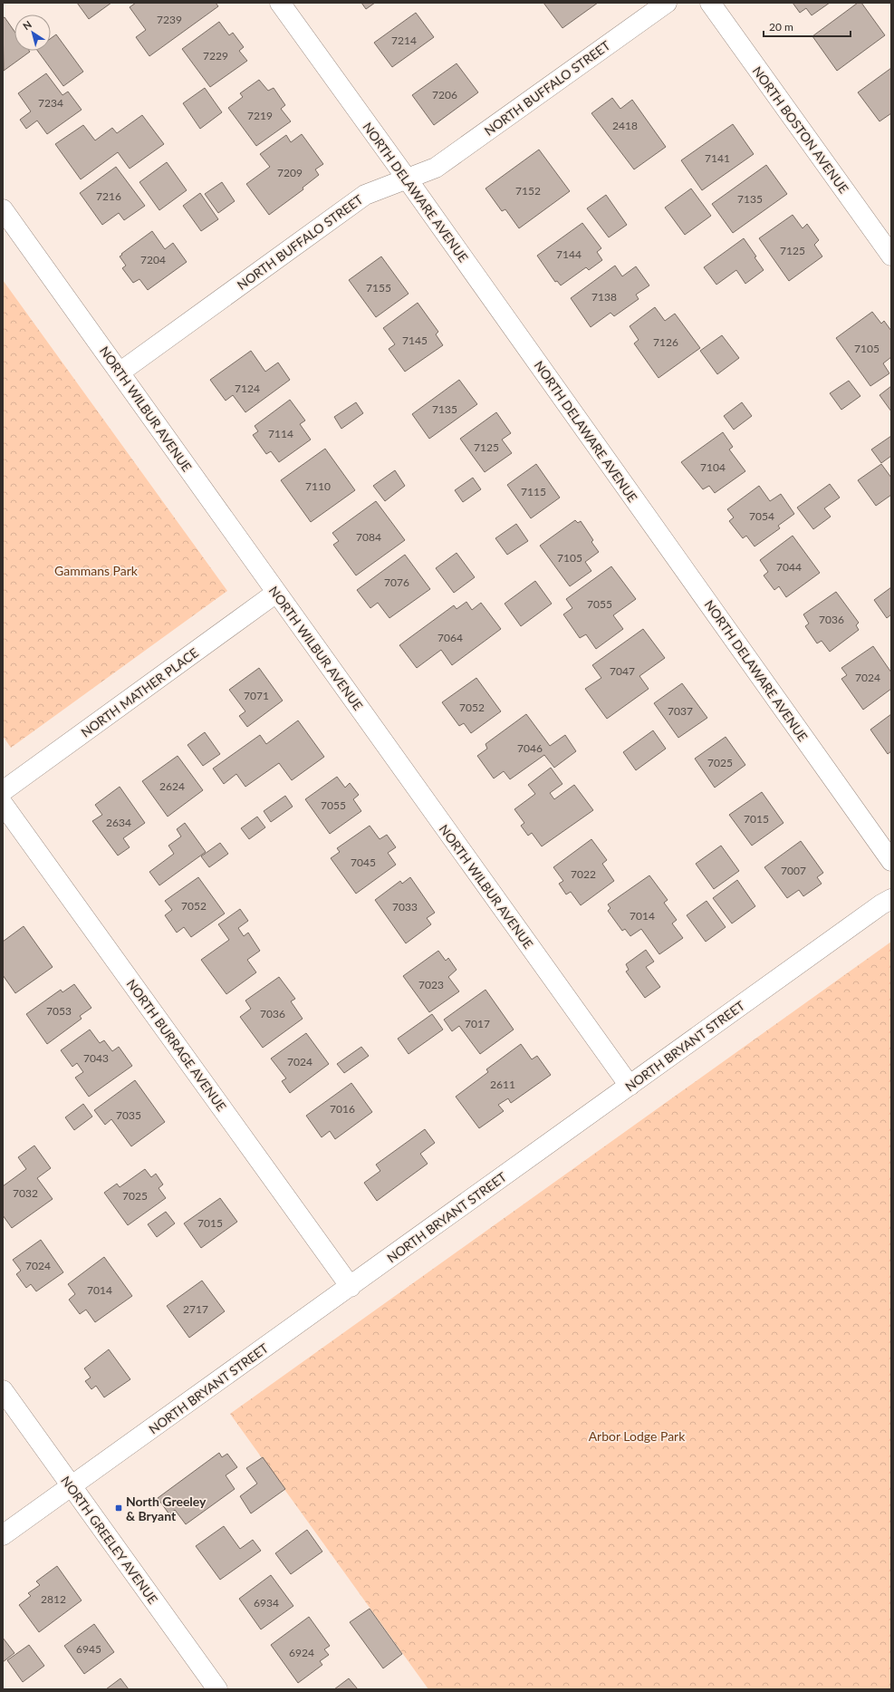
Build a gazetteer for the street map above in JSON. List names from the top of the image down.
{
  "streets": {
    "street": [
      "NORTH BUFFALO STREET",
      "NORTH BOSTON AVENUE",
      "NORTH DELAWARE AVENUE",
      "NORTH WILBUR AVENUE",
      "NORTH MATHER PLACE",
      "NORTH BURRAGE AVENUE",
      "NORTH BRYANT STREET",
      "NORTH GREELEY AVENUE"
    ]
  },
  "crossings": [
    ["NORTH BUFFALO STREET", "NORTH DELAWARE AVENUE"],
    ["NORTH BUFFALO STREET", "NORTH WILBUR AVENUE"],
    ["NORTH WILBUR AVENUE", "NORTH MATHER PLACE"],
    ["NORTH WILBUR AVENUE", "NORTH BRYANT STREET"],
    ["NORTH BURRAGE AVENUE", "NORTH BRYANT STREET"],
    ["NORTH BRYANT STREET", "NORTH GREELEY AVENUE"]
  ],
  "parks": ["Gammans Park", "Arbor Lodge Park"],
  "places": {
    "transit": ["North Greeley & Bryant"]
  },
  "house_numbers": [
    "7239",
    "7214",
    "7229",
    "7206",
    "7234",
    "7219",
    "2418",
    "7141",
    "7209",
    "7152",
    "7216",
    "7135",
    "7125",
    "7144",
    "7204",
    "7155",
    "7138",
    "7145",
    "7126",
    "7105",
    "7124",
    "7135",
    "7114",
    "7125",
    "7104",
    "7110",
    "7115",
    "7054",
    "7084",
    "7105",
    "7044",
    "7076",
    "7055",
    "7036",
    "7064",
    "7047",
    "7024",
    "7071",
    "7052",
    "7037",
    "7046",
    "7025",
    "2624",
    "7055",
    "7015",
    "2634",
    "7045",
    "7007",
    "7022",
    "7052",
    "7033",
    "7014",
    "7023",
    "7053",
    "7036",
    "7017",
    "7043",
    "7024",
    "2611",
    "7016",
    "7035",
    "7032",
    "7025",
    "7015",
    "7024",
    "7014",
    "2717",
    "2812",
    "6934",
    "6945",
    "6924"
  ],
  "scale_bar": "20 m",
  "north": "top left"
}
